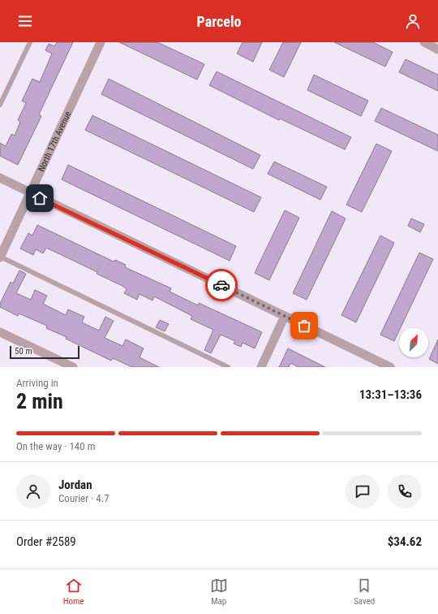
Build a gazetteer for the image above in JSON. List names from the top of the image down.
{
  "streets": {
    "street": ["North 17th Avenue"]
  },
  "scale_bar": "50 m",
  "north": "top right",
  "page": {
    "header": "Parcelo",
    "scale": "50 m",
    "heading": ["2 min", "Arriving in", "13:31–13:36"],
    "panel": [
      "Jordan",
      "Courier · 4.7",
      "Order #2589",
      "$34.62"
    ],
    "bar": "On the way · 140 m",
    "tabs": ["Home", "Map", "Saved"]
  }
}
